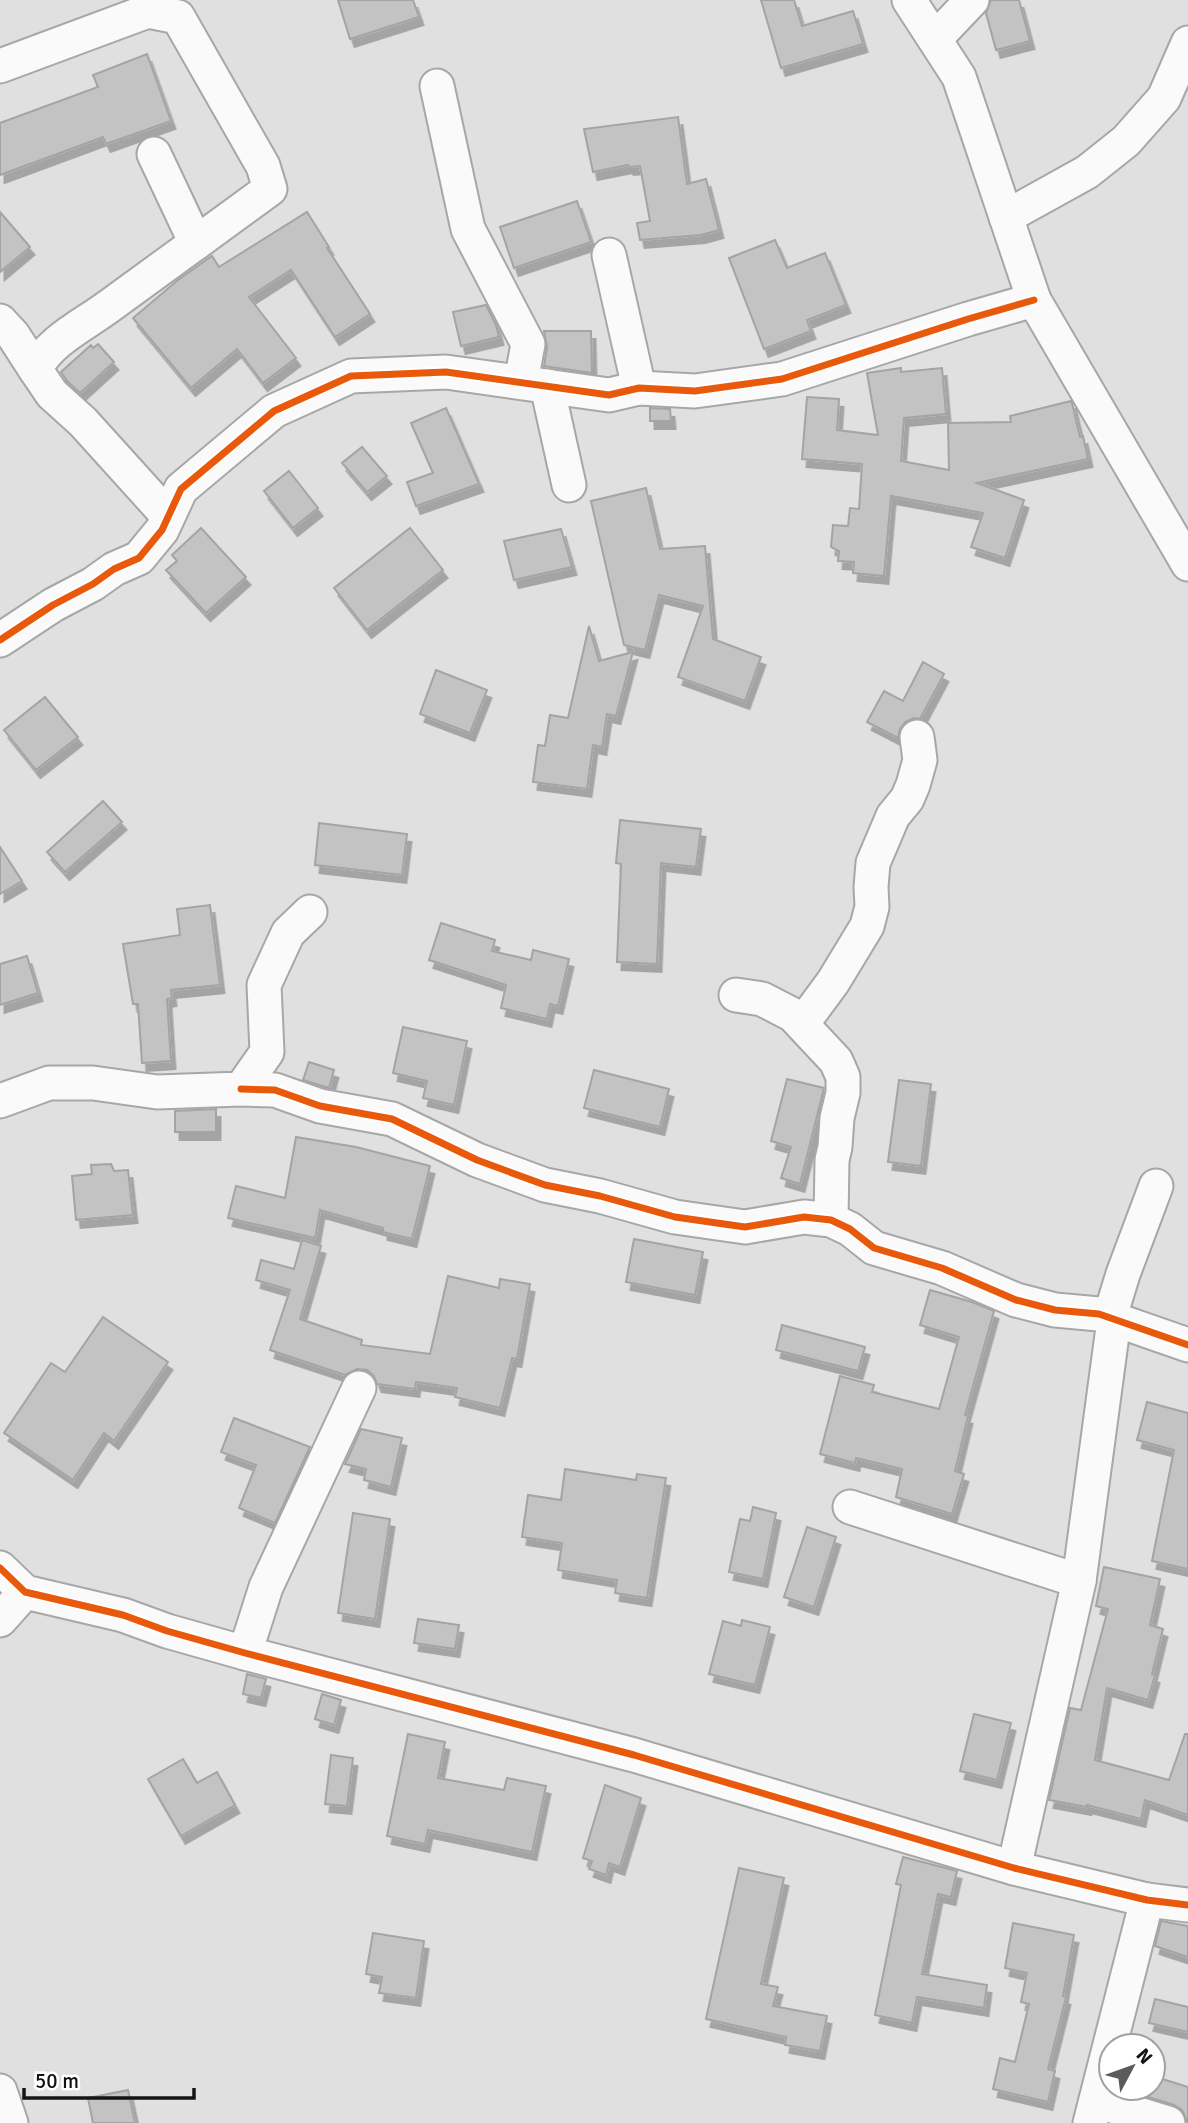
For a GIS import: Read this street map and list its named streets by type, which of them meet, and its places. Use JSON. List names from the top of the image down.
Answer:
{
  "scale_bar": "50 m",
  "north": "top right"
}
